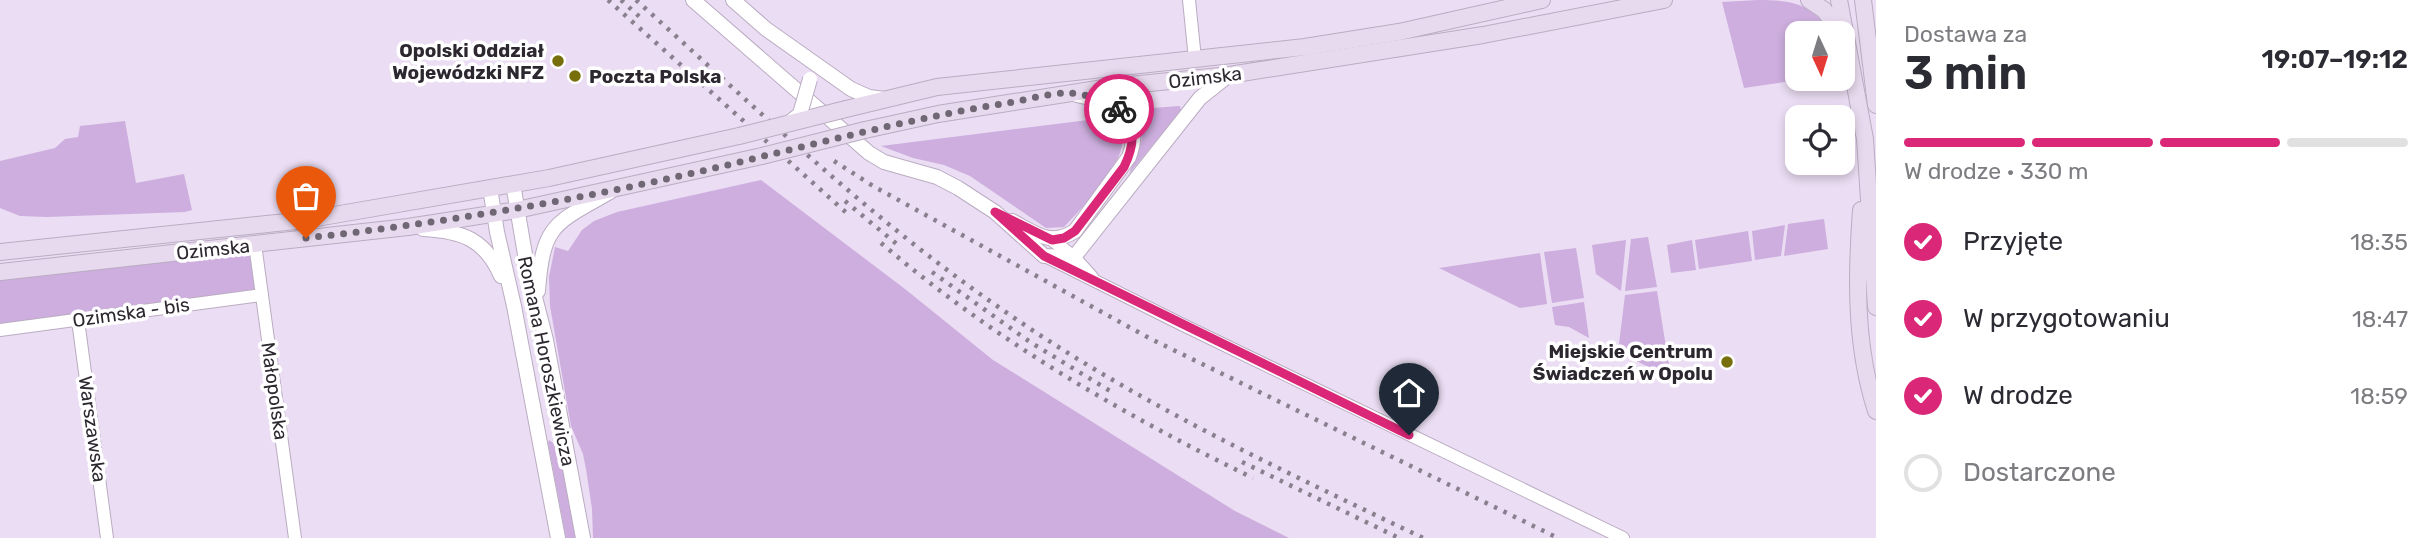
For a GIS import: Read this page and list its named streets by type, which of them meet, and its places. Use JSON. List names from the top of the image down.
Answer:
{
  "streets": {
    "main road": ["Ozimska"],
    "street": [
      "Ozimska - bis",
      "Romana Horoszkiewicza",
      "Małopolska",
      "Warszawska"
    ]
  },
  "crossings": [
    ["Ozimska", "Romana Horoszkiewicza"],
    ["Ozimska", "Małopolska"],
    ["Ozimska - bis", "Małopolska"],
    ["Ozimska - bis", "Warszawska"]
  ],
  "places": ["Opolski Oddział Wojewódzki NFZ", "Poczta Polska", "Miejskie Centrum Świadczeń w Opolu"],
  "north": "bottom",
  "page": {
    "heading": ["3 min", "Dostawa za", "19:07–19:12"],
    "bar": "W drodze · 330 m",
    "list": [
      ["Przyjęte", "18:35"],
      ["W przygotowaniu", "18:47"],
      ["W drodze", "18:59"],
      "Dostarczone"
    ]
  }
}
